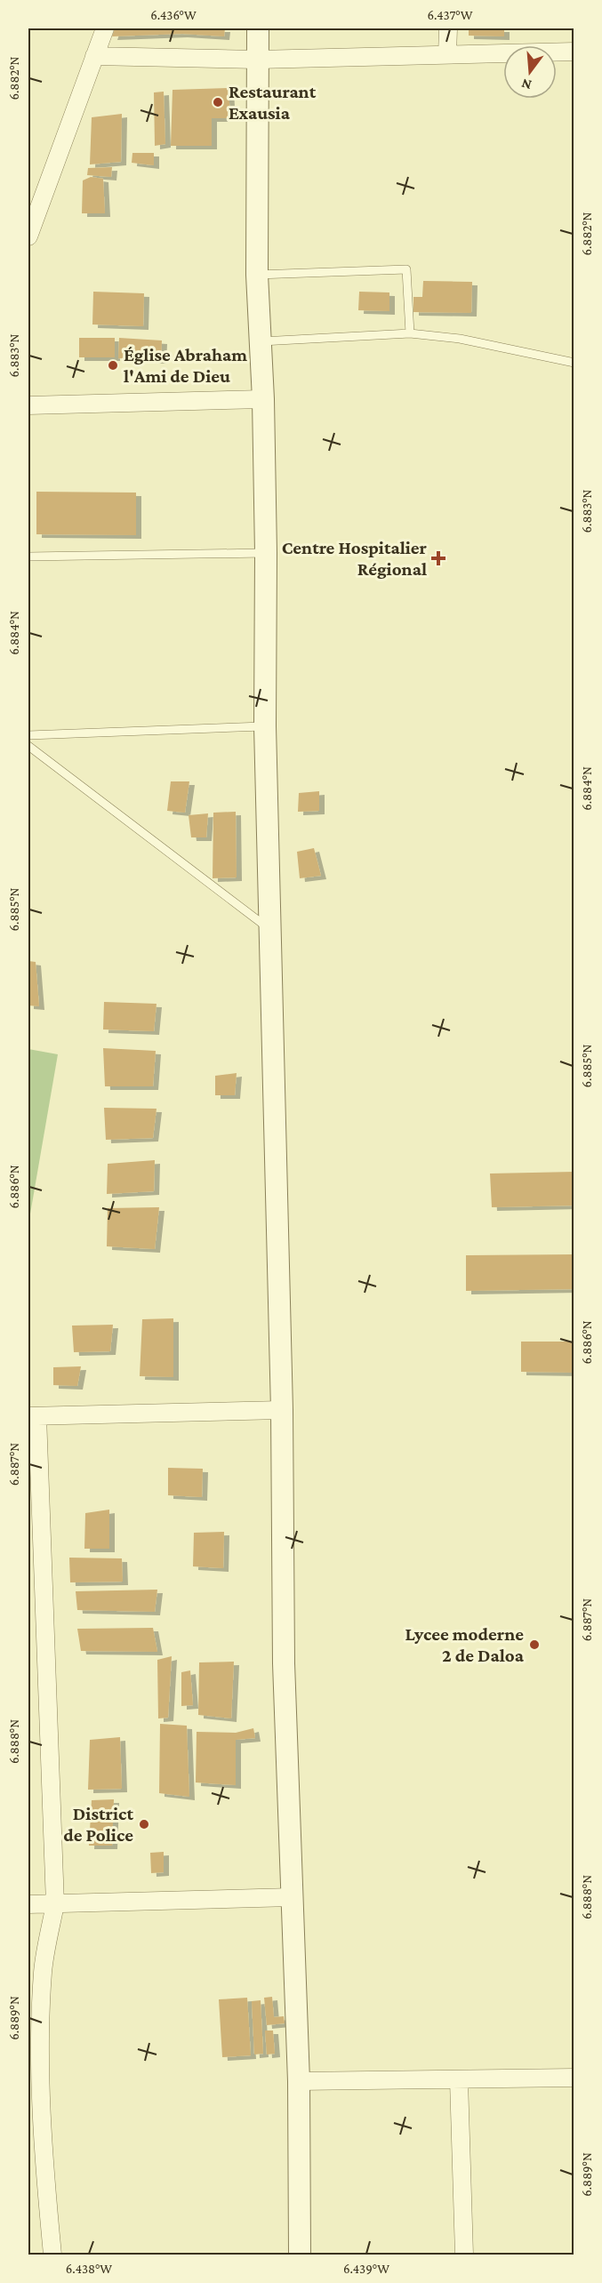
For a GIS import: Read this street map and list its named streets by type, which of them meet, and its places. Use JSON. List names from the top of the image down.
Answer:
{
  "places": {
    "other": [
      "Restaurant Exausia",
      "Église Abraham l'Ami de Dieu",
      "Lycee moderne 2 de Daloa",
      "District de Police"
    ],
    "health": ["Centre Hospitalier Régional"]
  },
  "north": "bottom",
  "coordinates": [
    "6.436°W",
    "6.437°W",
    "6.882°N",
    "6.883°N",
    "6.884°N",
    "6.885°N",
    "6.886°N",
    "6.887°N",
    "6.888°N",
    "6.889°N",
    "6.438°W",
    "6.439°W"
  ]
}
